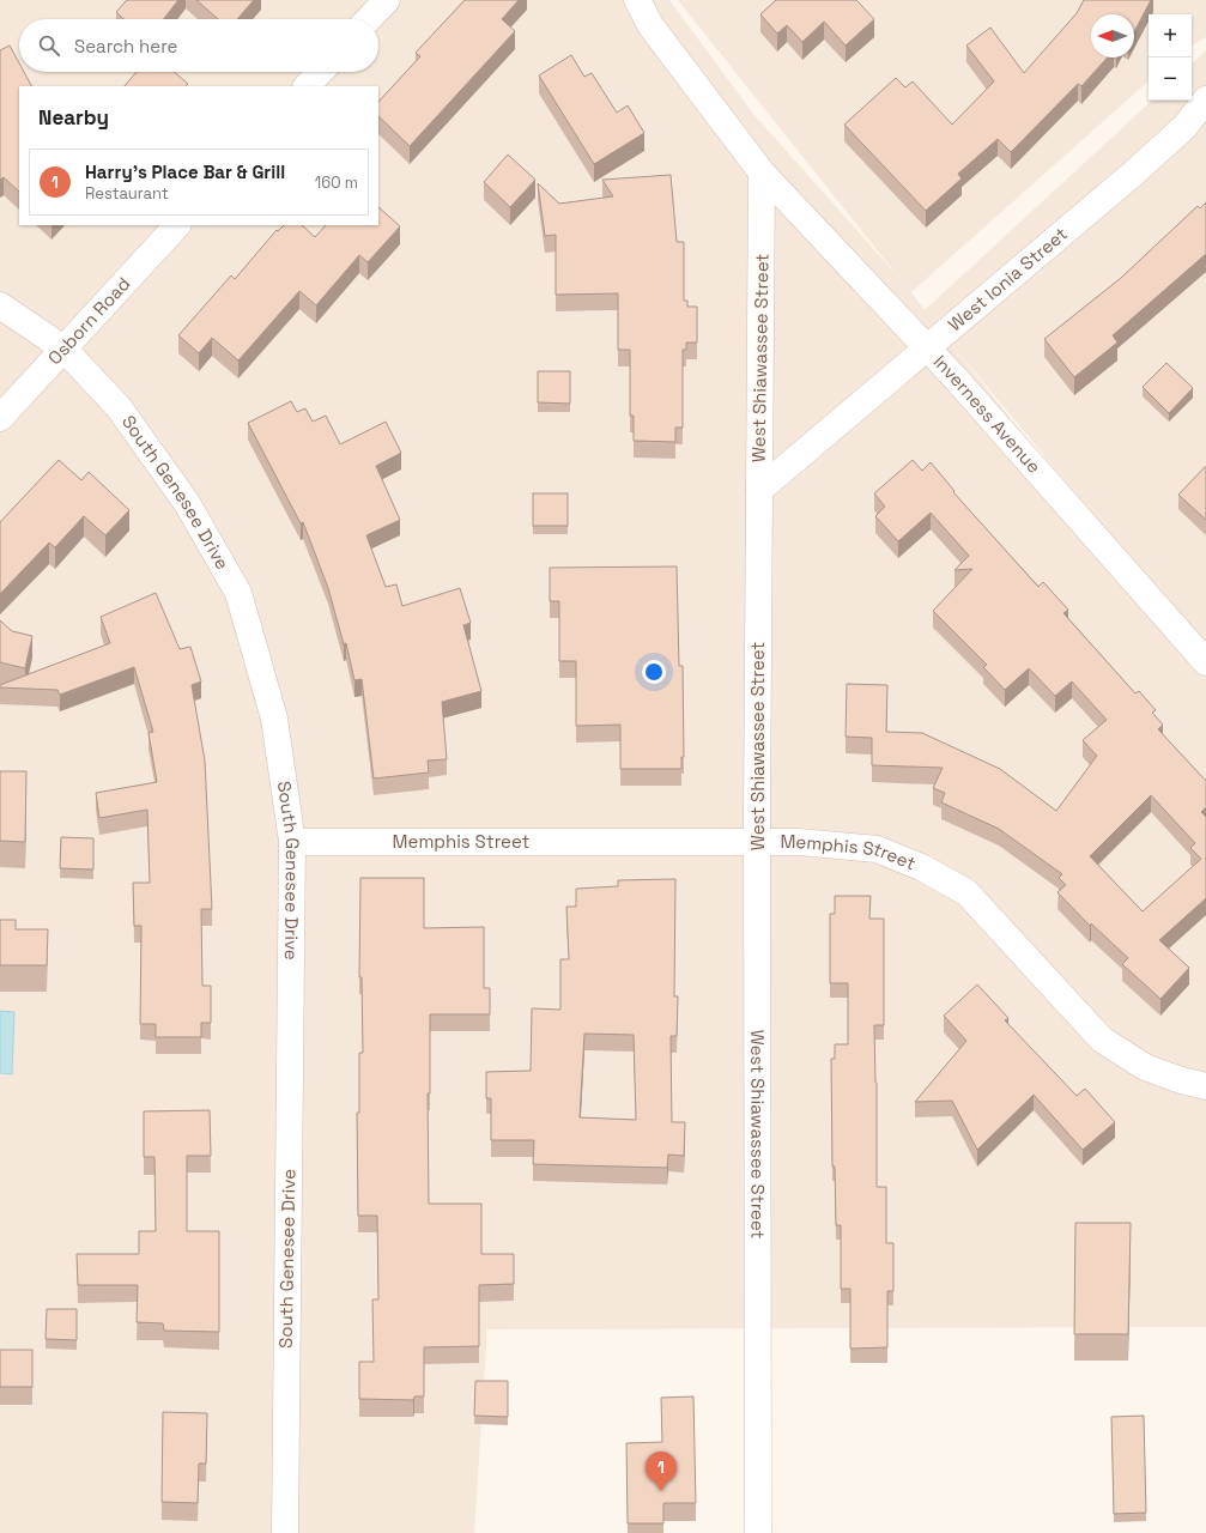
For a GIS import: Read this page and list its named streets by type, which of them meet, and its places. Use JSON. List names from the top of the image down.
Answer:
{
  "streets": {
    "street": [
      "West Ionia Street",
      "Osborn Road",
      "West Shiawassee Street",
      "Inverness Avenue",
      "South Genesee Drive",
      "Memphis Street"
    ]
  },
  "crossings": [
    ["West Ionia Street", "West Shiawassee Street"],
    ["West Ionia Street", "Inverness Avenue"],
    ["Osborn Road", "South Genesee Drive"],
    ["West Shiawassee Street", "Inverness Avenue"],
    ["West Shiawassee Street", "Memphis Street"],
    ["South Genesee Drive", "Memphis Street"]
  ],
  "north": "left",
  "page": {
    "map_buttons": ["+", "−"],
    "search": "Search here",
    "heading": "Nearby",
    "list": [
      {
        "mark": "1",
        "name": "Harry's Place Bar & Grill",
        "note": "Restaurant",
        "value": "160 m"
      }
    ],
    "pins": "1"
  }
}
